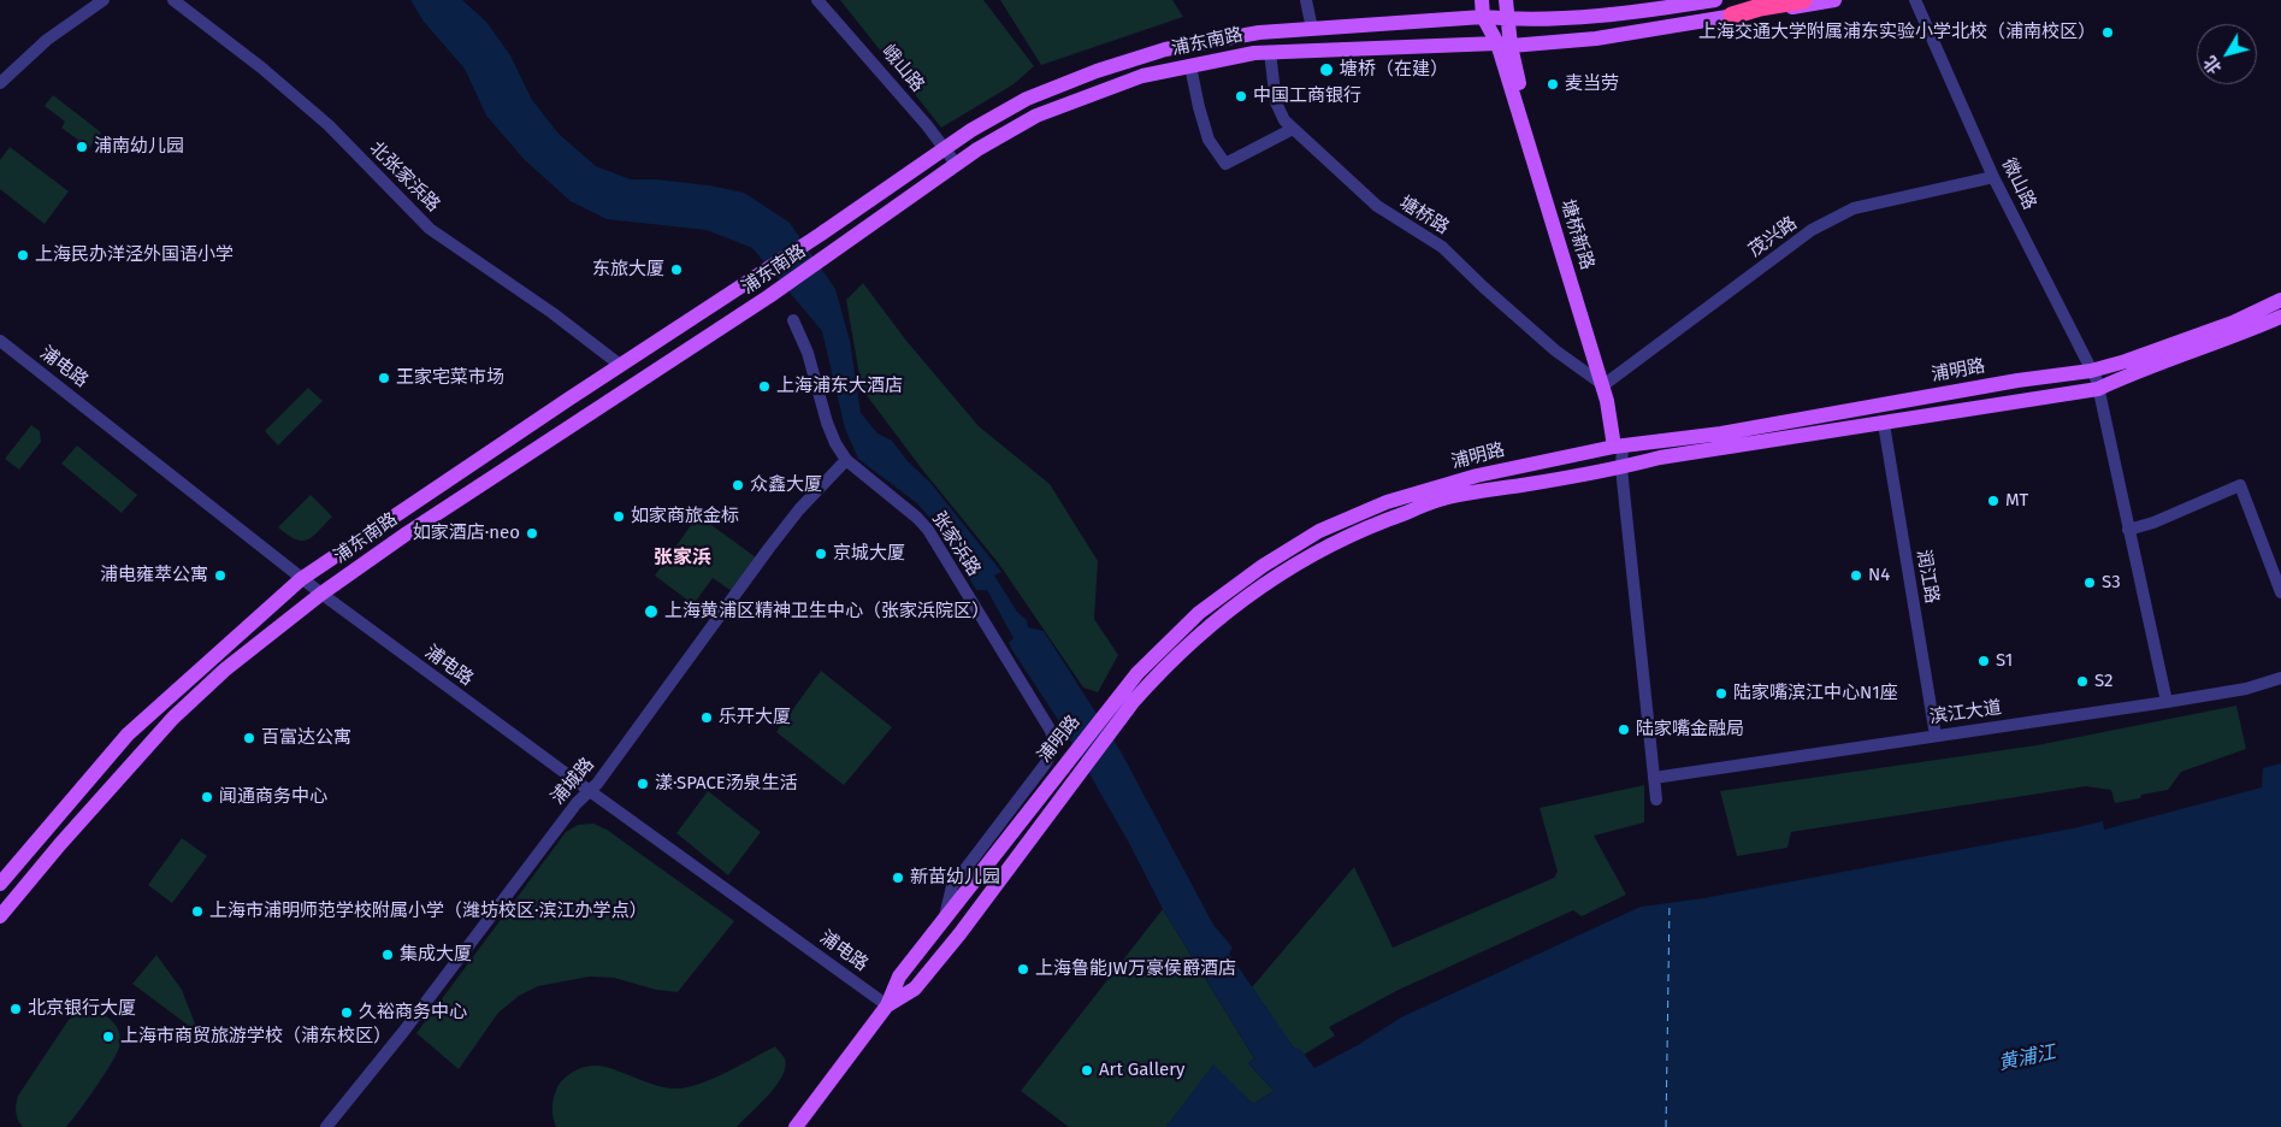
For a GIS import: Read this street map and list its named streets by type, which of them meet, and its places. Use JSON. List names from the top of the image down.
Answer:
{
  "streets": {
    "main road": ["浦东南路", "塘桥新路", "浦明路"],
    "street": [
      "峨山路",
      "北张家浜路",
      "微山路",
      "塘桥路",
      "茂兴路",
      "浦电路",
      "张家浜路",
      "润江路",
      "滨江大道",
      "浦城路"
    ]
  },
  "crossings": [
    ["浦东南路", "峨山路"],
    ["浦东南路", "北张家浜路"],
    ["浦东南路", "塘桥路"],
    ["浦东南路", "塘桥新路"],
    ["浦东南路", "浦电路"],
    ["微山路", "茂兴路"],
    ["微山路", "浦明路"],
    ["微山路", "滨江大道"],
    ["塘桥路", "塘桥新路"],
    ["塘桥路", "茂兴路"],
    ["塘桥新路", "茂兴路"],
    ["塘桥新路", "浦明路"],
    ["塘桥新路", "滨江大道"],
    ["浦电路", "浦明路"],
    ["浦电路", "浦城路"],
    ["浦明路", "张家浜路"],
    ["浦明路", "润江路"],
    ["张家浜路", "浦城路"],
    ["润江路", "滨江大道"]
  ],
  "districts": ["张家浜"],
  "water": ["黄浦江"],
  "places": [
    "上海交通大学附属浦东实验小学北校（浦南校区）",
    "塘桥（在建）",
    "麦当劳",
    "中国工商银行",
    "浦南幼儿园",
    "上海民办洋泾外国语小学",
    "东旅大厦",
    "王家宅菜市场",
    "上海浦东大酒店",
    "众鑫大厦",
    "MT",
    "如家商旅金标",
    "如家酒店·neo",
    "京城大厦",
    "浦电雍萃公寓",
    "N4",
    "S3",
    "上海黄浦区精神卫生中心（张家浜院区）",
    "S1",
    "S2",
    "陆家嘴滨江中心N1座",
    "乐开大厦",
    "陆家嘴金融局",
    "百富达公寓",
    "漾·SPACE汤泉生活",
    "闻通商务中心",
    "新苗幼儿园",
    "上海市浦明师范学校附属小学（潍坊校区·滨江办学点）",
    "集成大厦",
    "上海鲁能JW万豪侯爵酒店",
    "北京银行大厦",
    "久裕商务中心",
    "上海市商贸旅游学校（浦东校区）",
    "Art Gallery"
  ],
  "north": "bottom left"
}
